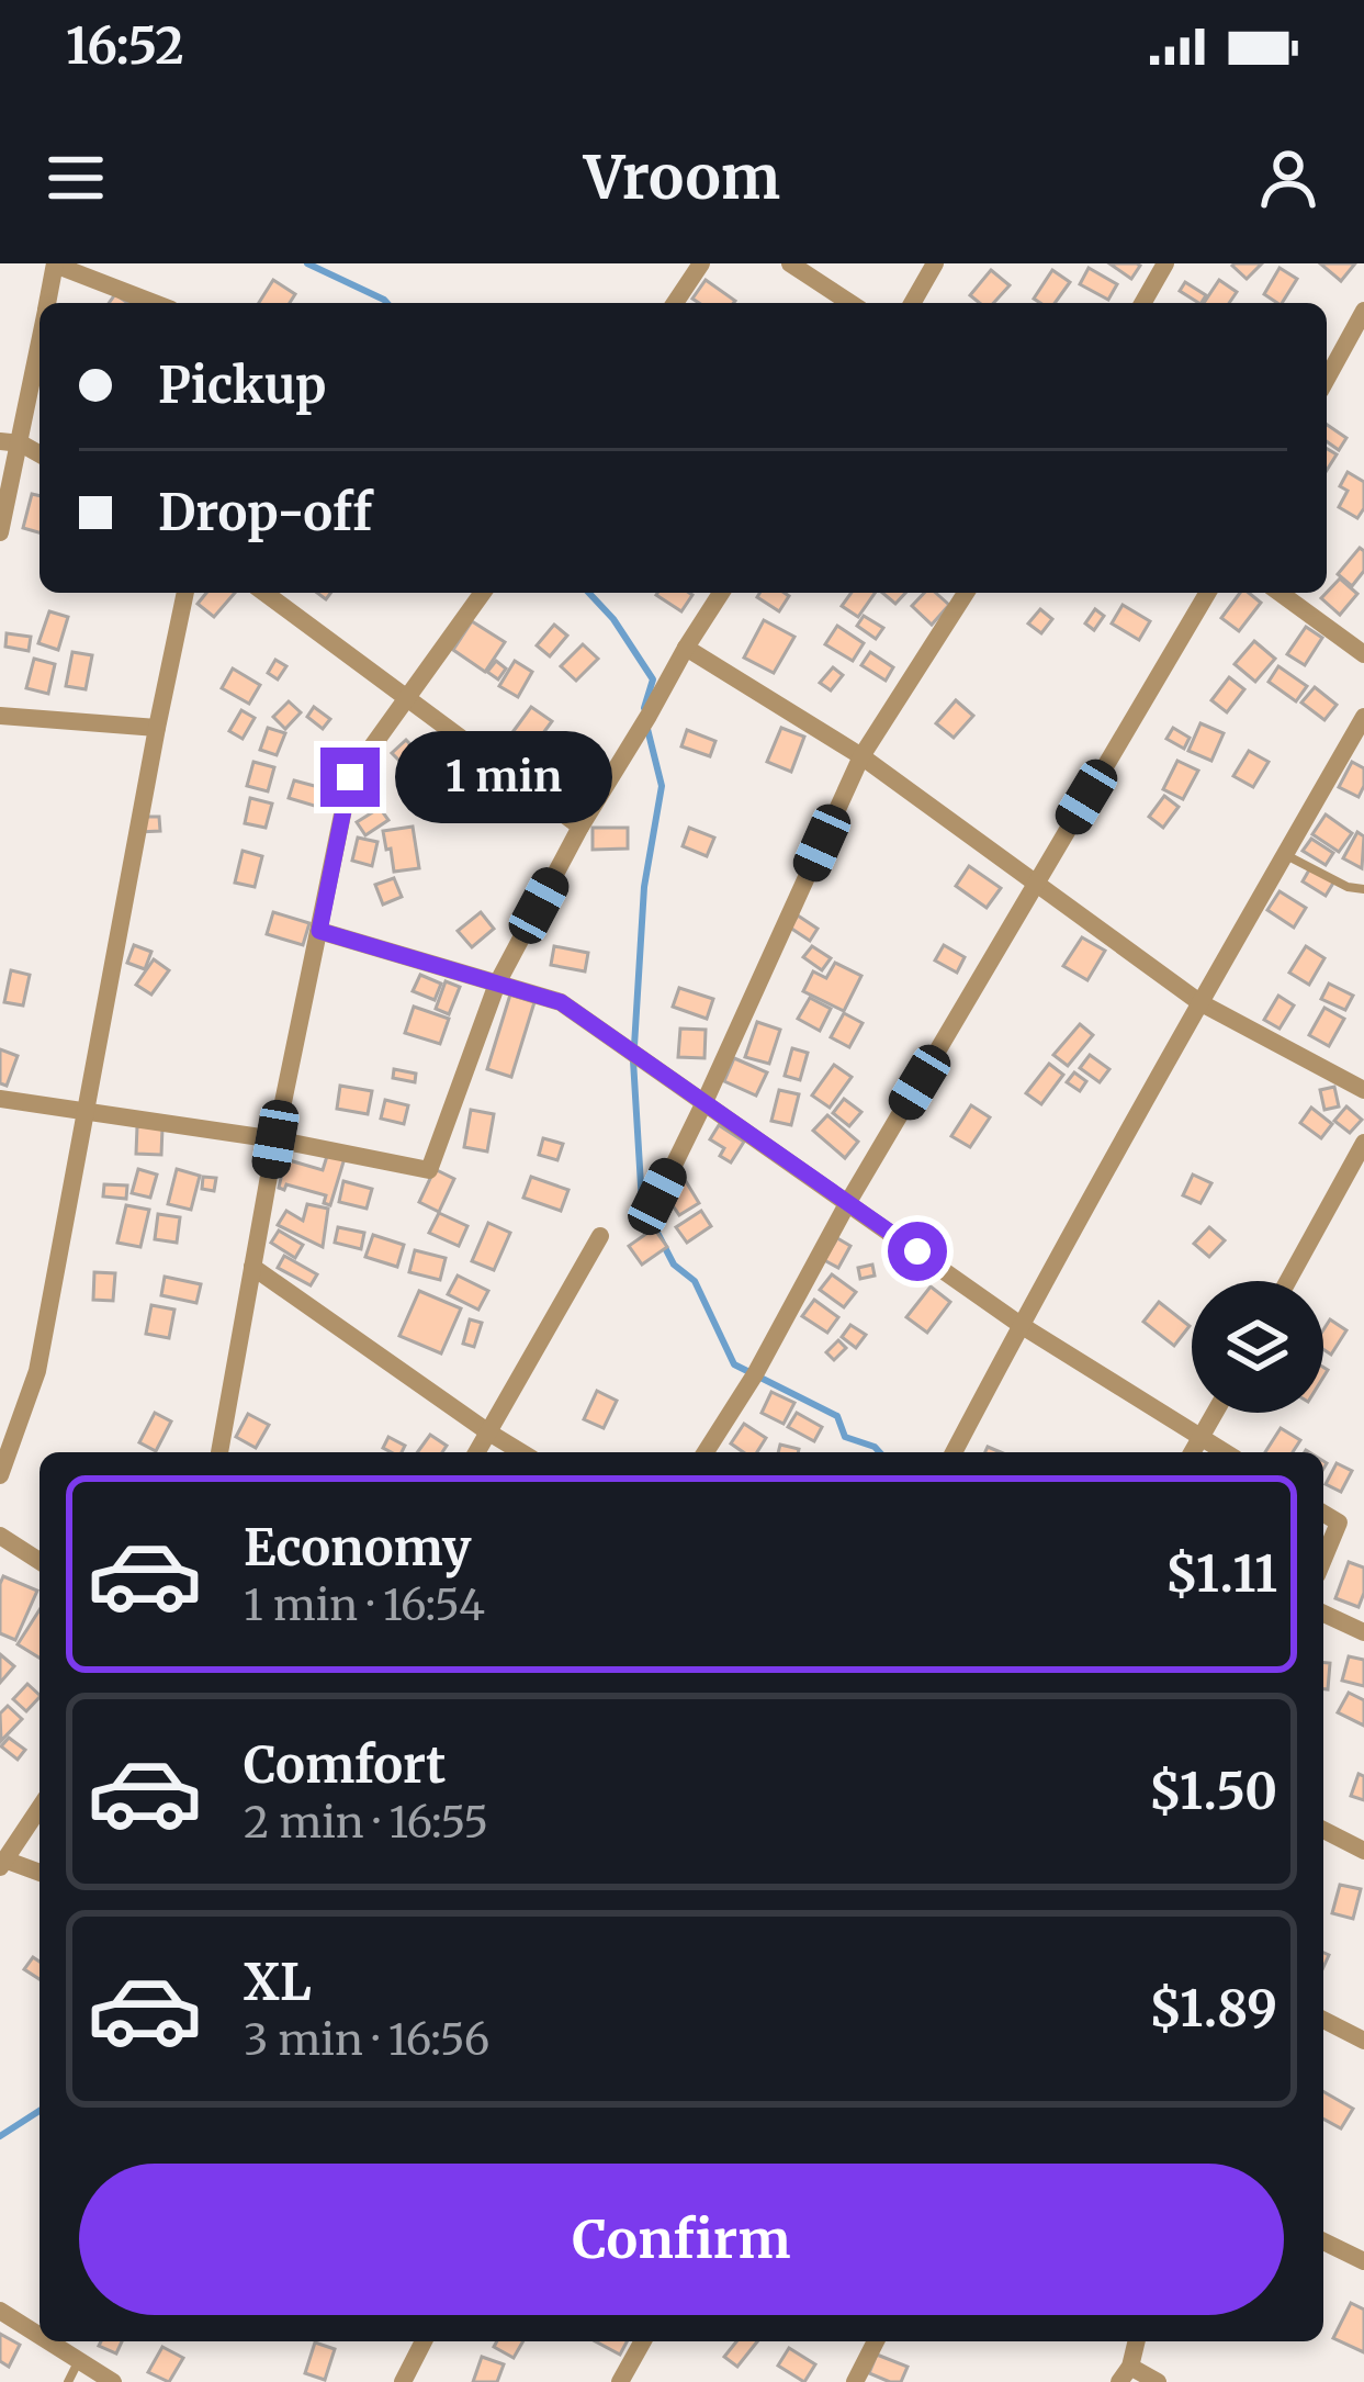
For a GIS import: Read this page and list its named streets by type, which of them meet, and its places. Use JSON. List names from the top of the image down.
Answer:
{
  "page": {
    "status": "16:52",
    "header": "Vroom",
    "banner": ["Pickup", "Drop-off"],
    "bubble": "1 min",
    "list": [
      {
        "name": "Economy",
        "note": "1 min · 16:54",
        "value": "$1.11"
      },
      {
        "name": "Comfort",
        "note": "2 min · 16:55",
        "value": "$1.50"
      },
      {
        "name": "XL",
        "note": "3 min · 16:56",
        "value": "$1.89"
      }
    ],
    "buttons": "Confirm"
  }
}
